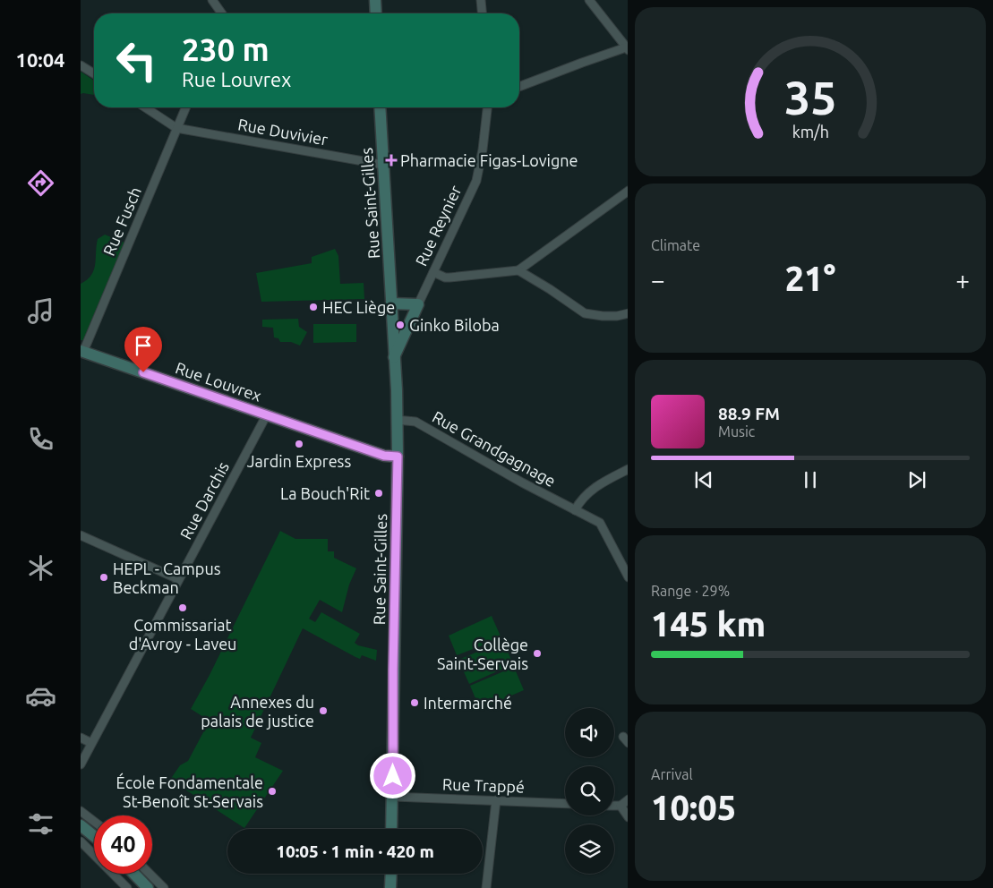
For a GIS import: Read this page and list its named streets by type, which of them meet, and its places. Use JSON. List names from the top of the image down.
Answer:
{
  "streets": {
    "street": [
      "Rue Duvivier",
      "Rue Saint-Gilles",
      "Rue Fusch",
      "Rue Reynier",
      "Rue Louvrex",
      "Rue Grandgagnage",
      "Rue Darchis",
      "Rue Trappé"
    ]
  },
  "crossings": [
    ["Rue Duvivier", "Rue Saint-Gilles"],
    ["Rue Duvivier", "Rue Fusch"],
    ["Rue Saint-Gilles", "Rue Reynier"],
    ["Rue Saint-Gilles", "Rue Louvrex"],
    ["Rue Saint-Gilles", "Rue Grandgagnage"],
    ["Rue Saint-Gilles", "Rue Trappé"],
    ["Rue Fusch", "Rue Louvrex"],
    ["Rue Louvrex", "Rue Darchis"]
  ],
  "places": {
    "health": ["Pharmacie Figas-Lovigne"],
    "other": [
      "HEC Liège",
      "Ginko Biloba",
      "Jardin Express",
      "La Bouch'Rit",
      "HEPL - Campus Beckman",
      "Commissariat d'Avroy - Laveu",
      "Collège Saint-Servais",
      "Intermarché",
      "Annexes du palais de justice",
      "École Fondamentale St-Benoît St-Servais"
    ]
  },
  "page": {
    "tabs": "10:04",
    "turn": ["230 m", "Rue Louvrex"],
    "tile": [
      "Climate",
      ["Range · 29%", "145 km"],
      ["Arrival", "10:05"]
    ],
    "heat": ["−", "21°", "+"],
    "song": ["88.9 FM", "Music"],
    "limit": "40",
    "trip": "10:05 · 1 min · 420 m",
    "gauge": ["35", "km/h"]
  }
}
